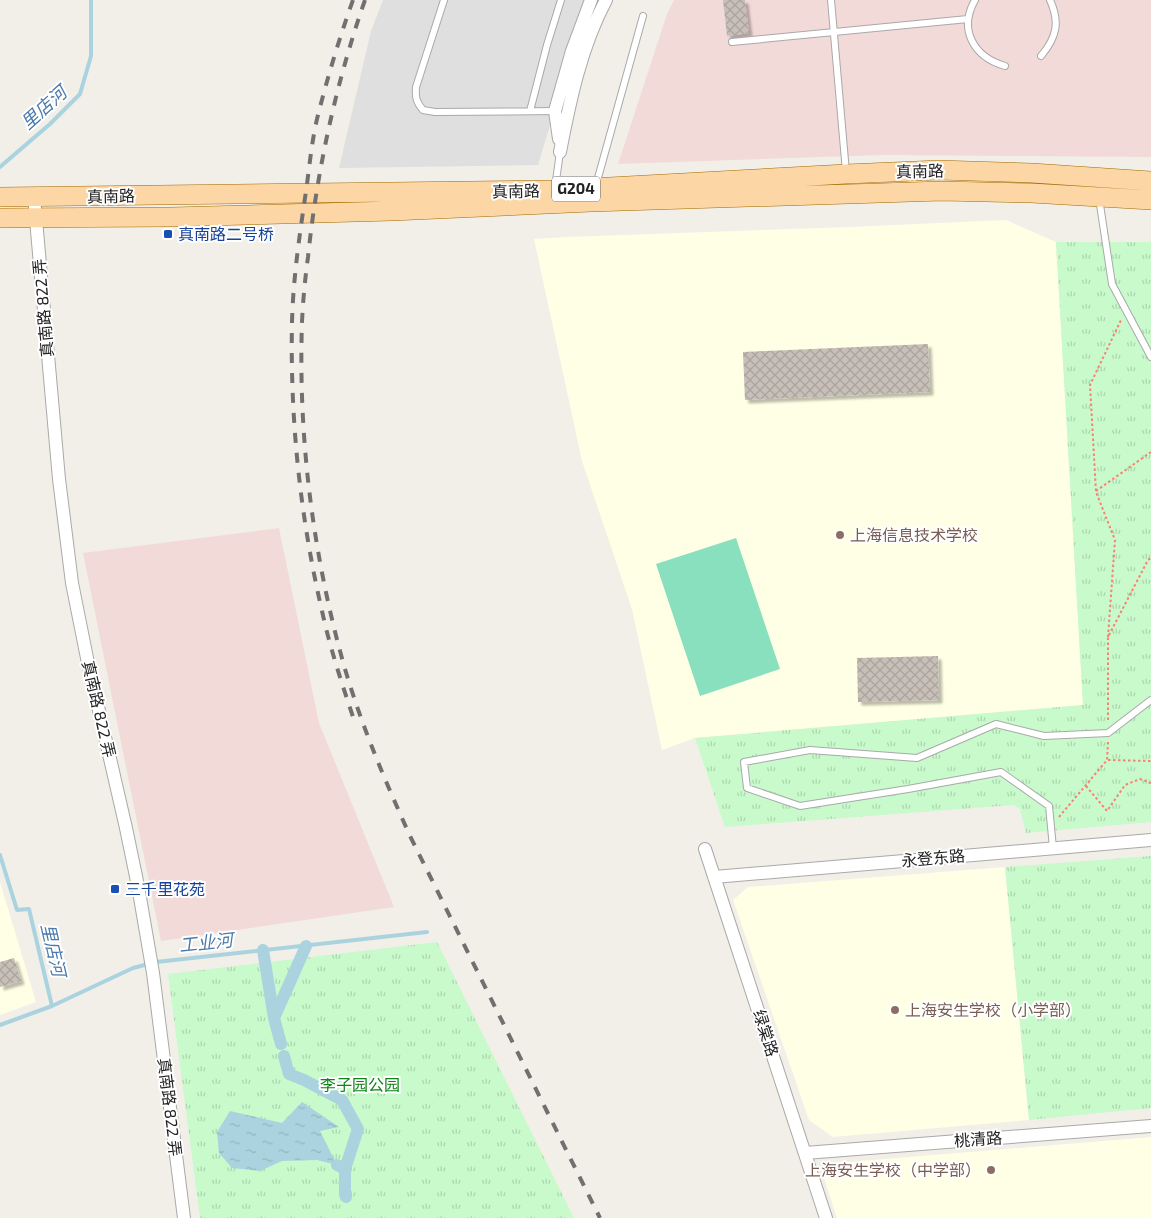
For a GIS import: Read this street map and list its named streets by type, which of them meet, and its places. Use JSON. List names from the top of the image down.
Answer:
{
  "streets": {
    "main road": ["真南路", "G204"],
    "street": [
      "真南路 822 弄",
      "永登东路",
      "绿棠路",
      "桃清路"
    ]
  },
  "crossings": [
    ["真南路", "真南路 822 弄"],
    ["永登东路", "绿棠路"],
    ["绿棠路", "桃清路"]
  ],
  "water": ["里店河", "工业河"],
  "parks": ["李子园公园"],
  "places": {
    "transit": ["真南路二号桥", "三千里花苑"],
    "other": ["上海信息技术学校", "上海安生学校（小学部）", "上海安生学校（中学部）"]
  }
}
